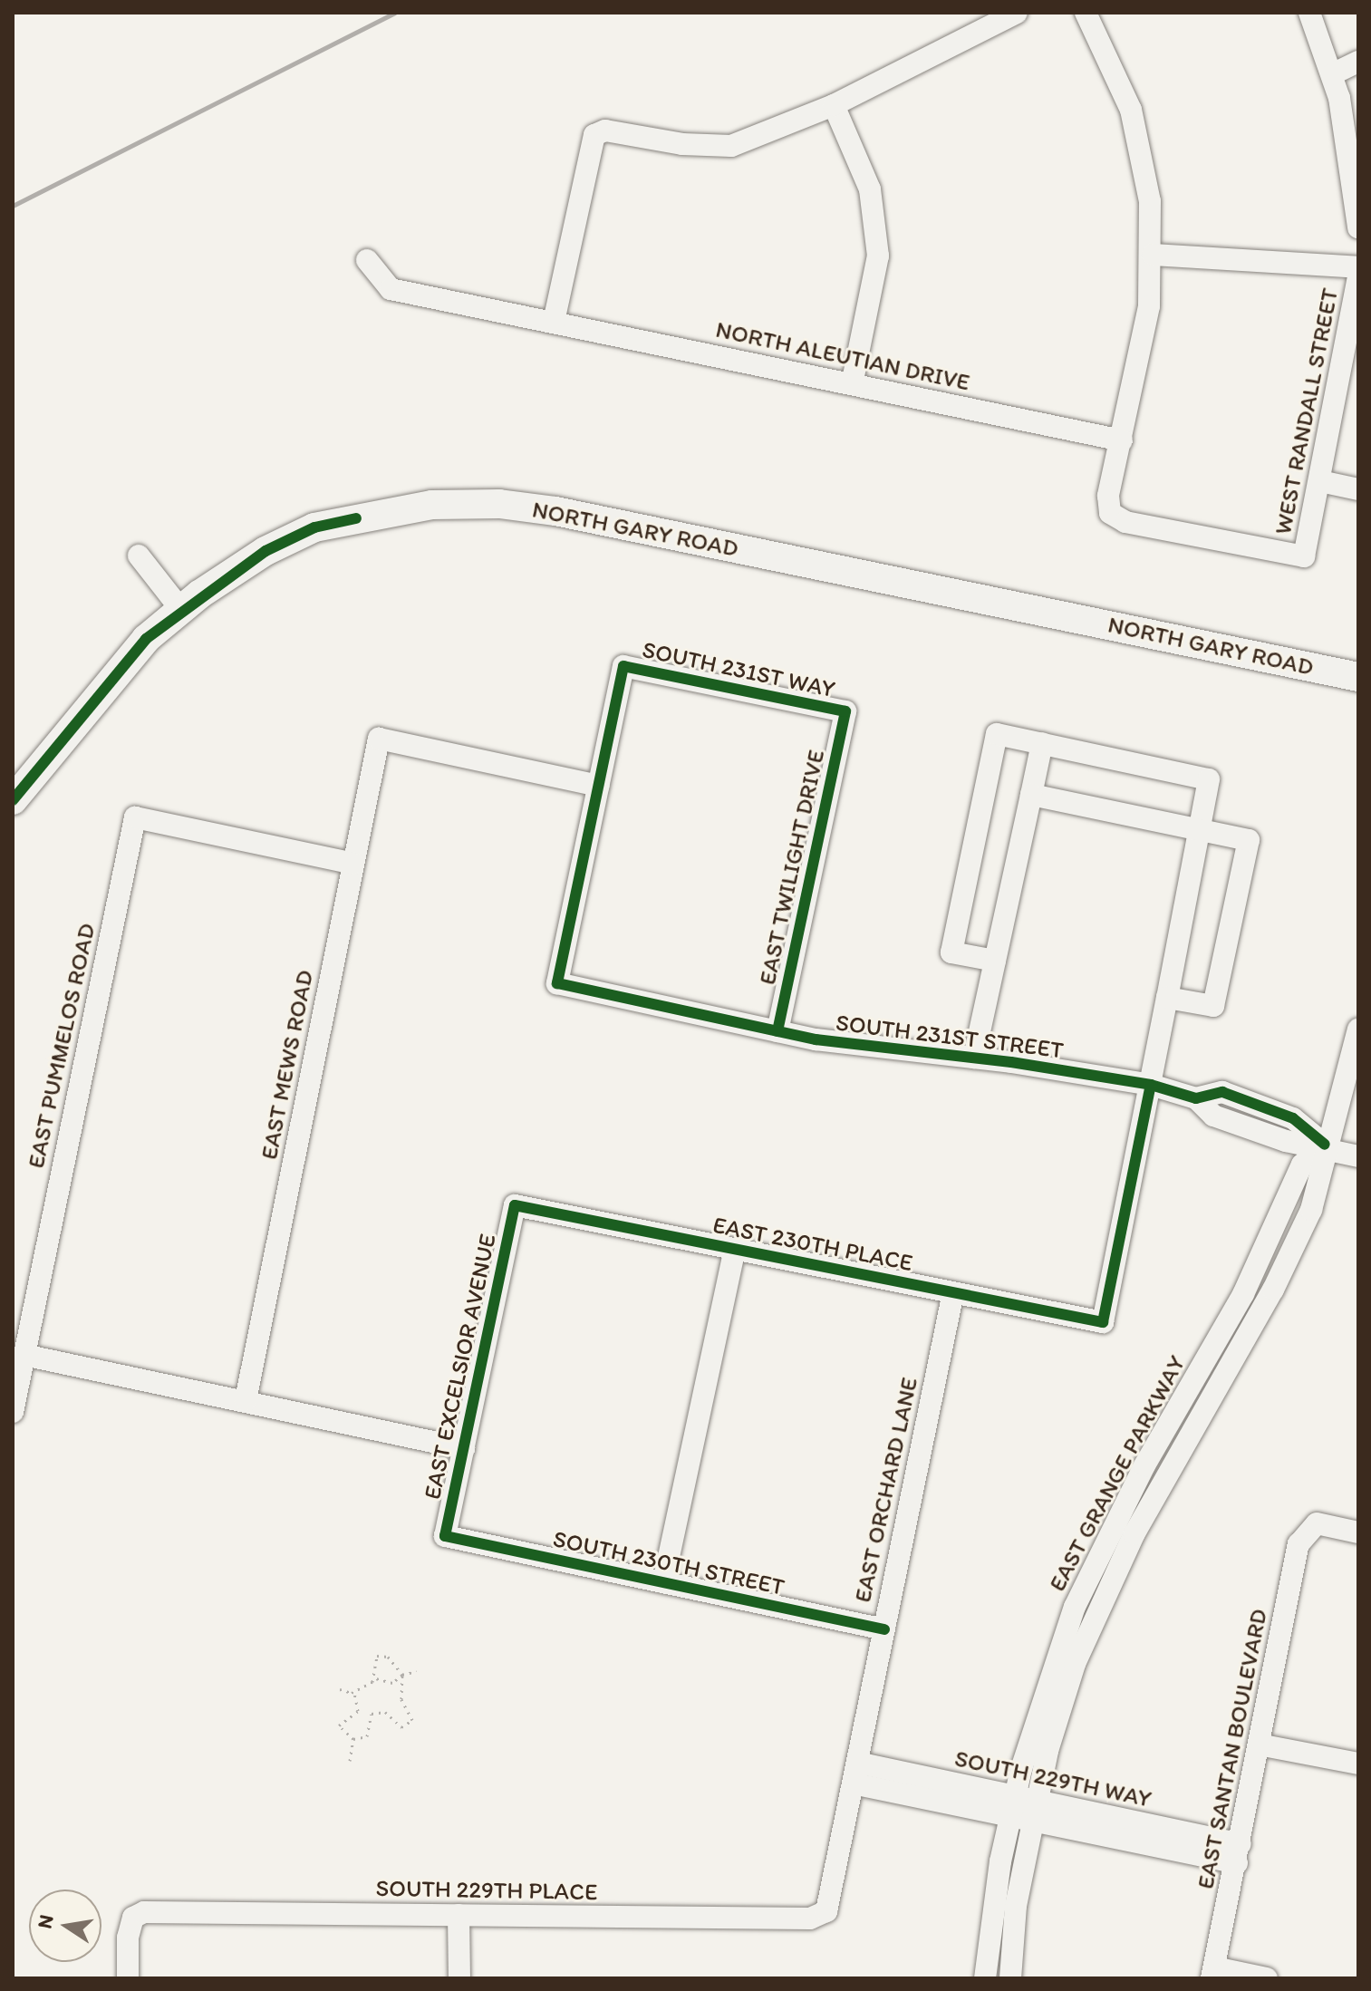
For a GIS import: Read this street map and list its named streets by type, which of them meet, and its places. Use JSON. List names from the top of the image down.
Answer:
{
  "streets": {
    "main road": ["NORTH GARY ROAD"],
    "street": [
      "NORTH ALEUTIAN DRIVE",
      "WEST RANDALL STREET",
      "SOUTH 231ST WAY",
      "EAST TWILIGHT DRIVE",
      "SOUTH 231ST STREET",
      "EAST PUMMELOS ROAD",
      "EAST MEWS ROAD",
      "EAST 230TH PLACE",
      "EAST EXCELSIOR AVENUE",
      "EAST GRANGE PARKWAY",
      "EAST ORCHARD LANE",
      "SOUTH 230TH STREET",
      "EAST SANTAN BOULEVARD",
      "SOUTH 229TH WAY",
      "SOUTH 229TH PLACE"
    ]
  },
  "crossings": [
    ["NORTH ALEUTIAN DRIVE", "WEST RANDALL STREET"],
    ["SOUTH 231ST WAY", "EAST TWILIGHT DRIVE"],
    ["SOUTH 231ST WAY", "SOUTH 231ST STREET"],
    ["SOUTH 231ST WAY", "EAST MEWS ROAD"],
    ["EAST TWILIGHT DRIVE", "SOUTH 231ST STREET"],
    ["SOUTH 231ST STREET", "EAST MEWS ROAD"],
    ["SOUTH 231ST STREET", "EAST 230TH PLACE"],
    ["SOUTH 231ST STREET", "EAST GRANGE PARKWAY"],
    ["EAST PUMMELOS ROAD", "EAST MEWS ROAD"],
    ["EAST 230TH PLACE", "EAST EXCELSIOR AVENUE"],
    ["EAST 230TH PLACE", "EAST ORCHARD LANE"],
    ["EAST EXCELSIOR AVENUE", "SOUTH 230TH STREET"],
    ["EAST GRANGE PARKWAY", "SOUTH 229TH WAY"],
    ["EAST ORCHARD LANE", "SOUTH 230TH STREET"],
    ["EAST ORCHARD LANE", "SOUTH 229TH WAY"],
    ["EAST ORCHARD LANE", "SOUTH 229TH PLACE"],
    ["EAST SANTAN BOULEVARD", "SOUTH 229TH WAY"]
  ],
  "north": "left"
}
